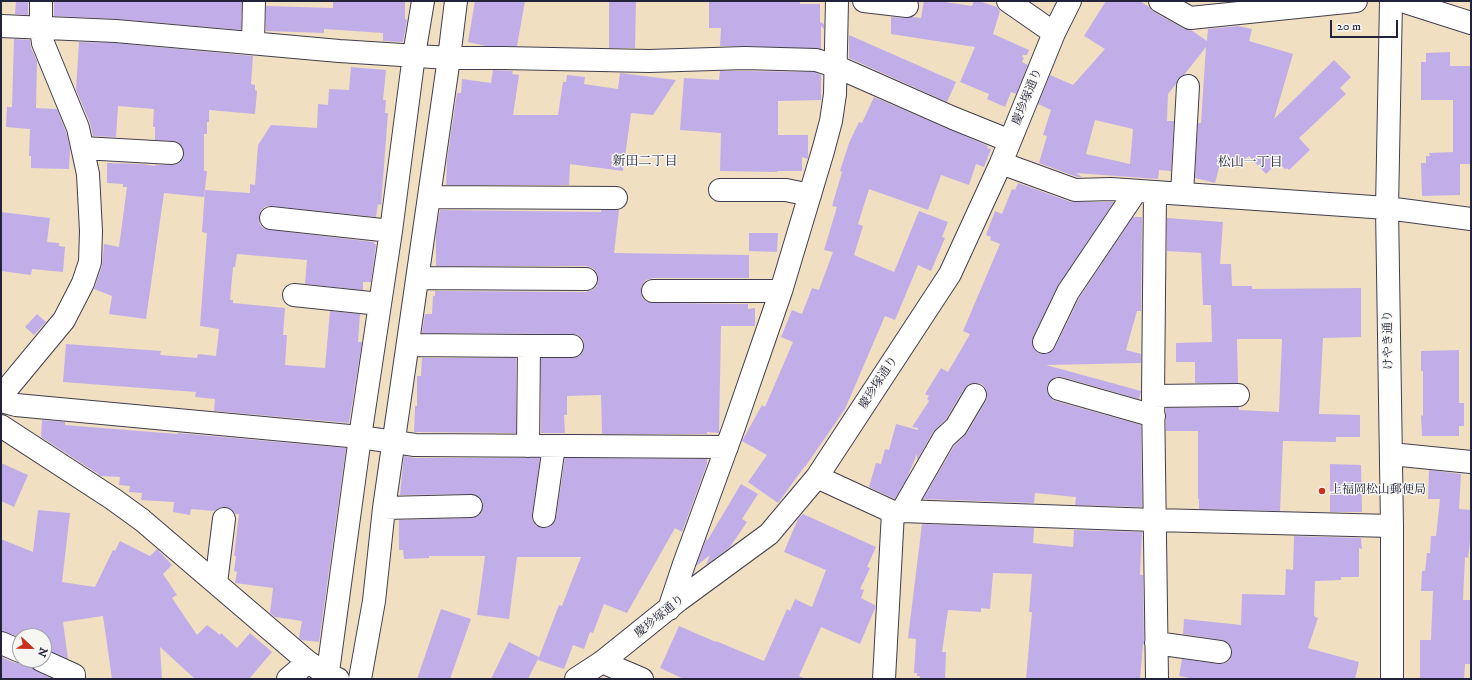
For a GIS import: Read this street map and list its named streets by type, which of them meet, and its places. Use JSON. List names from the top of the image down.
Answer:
{
  "streets": {
    "street": ["慶珍塚通り", "けやき通り"]
  },
  "districts": ["新田二丁目", "松山一丁目"],
  "places": ["上福岡松山郵便局"],
  "scale_bar": "20 m",
  "north": "right"
}
